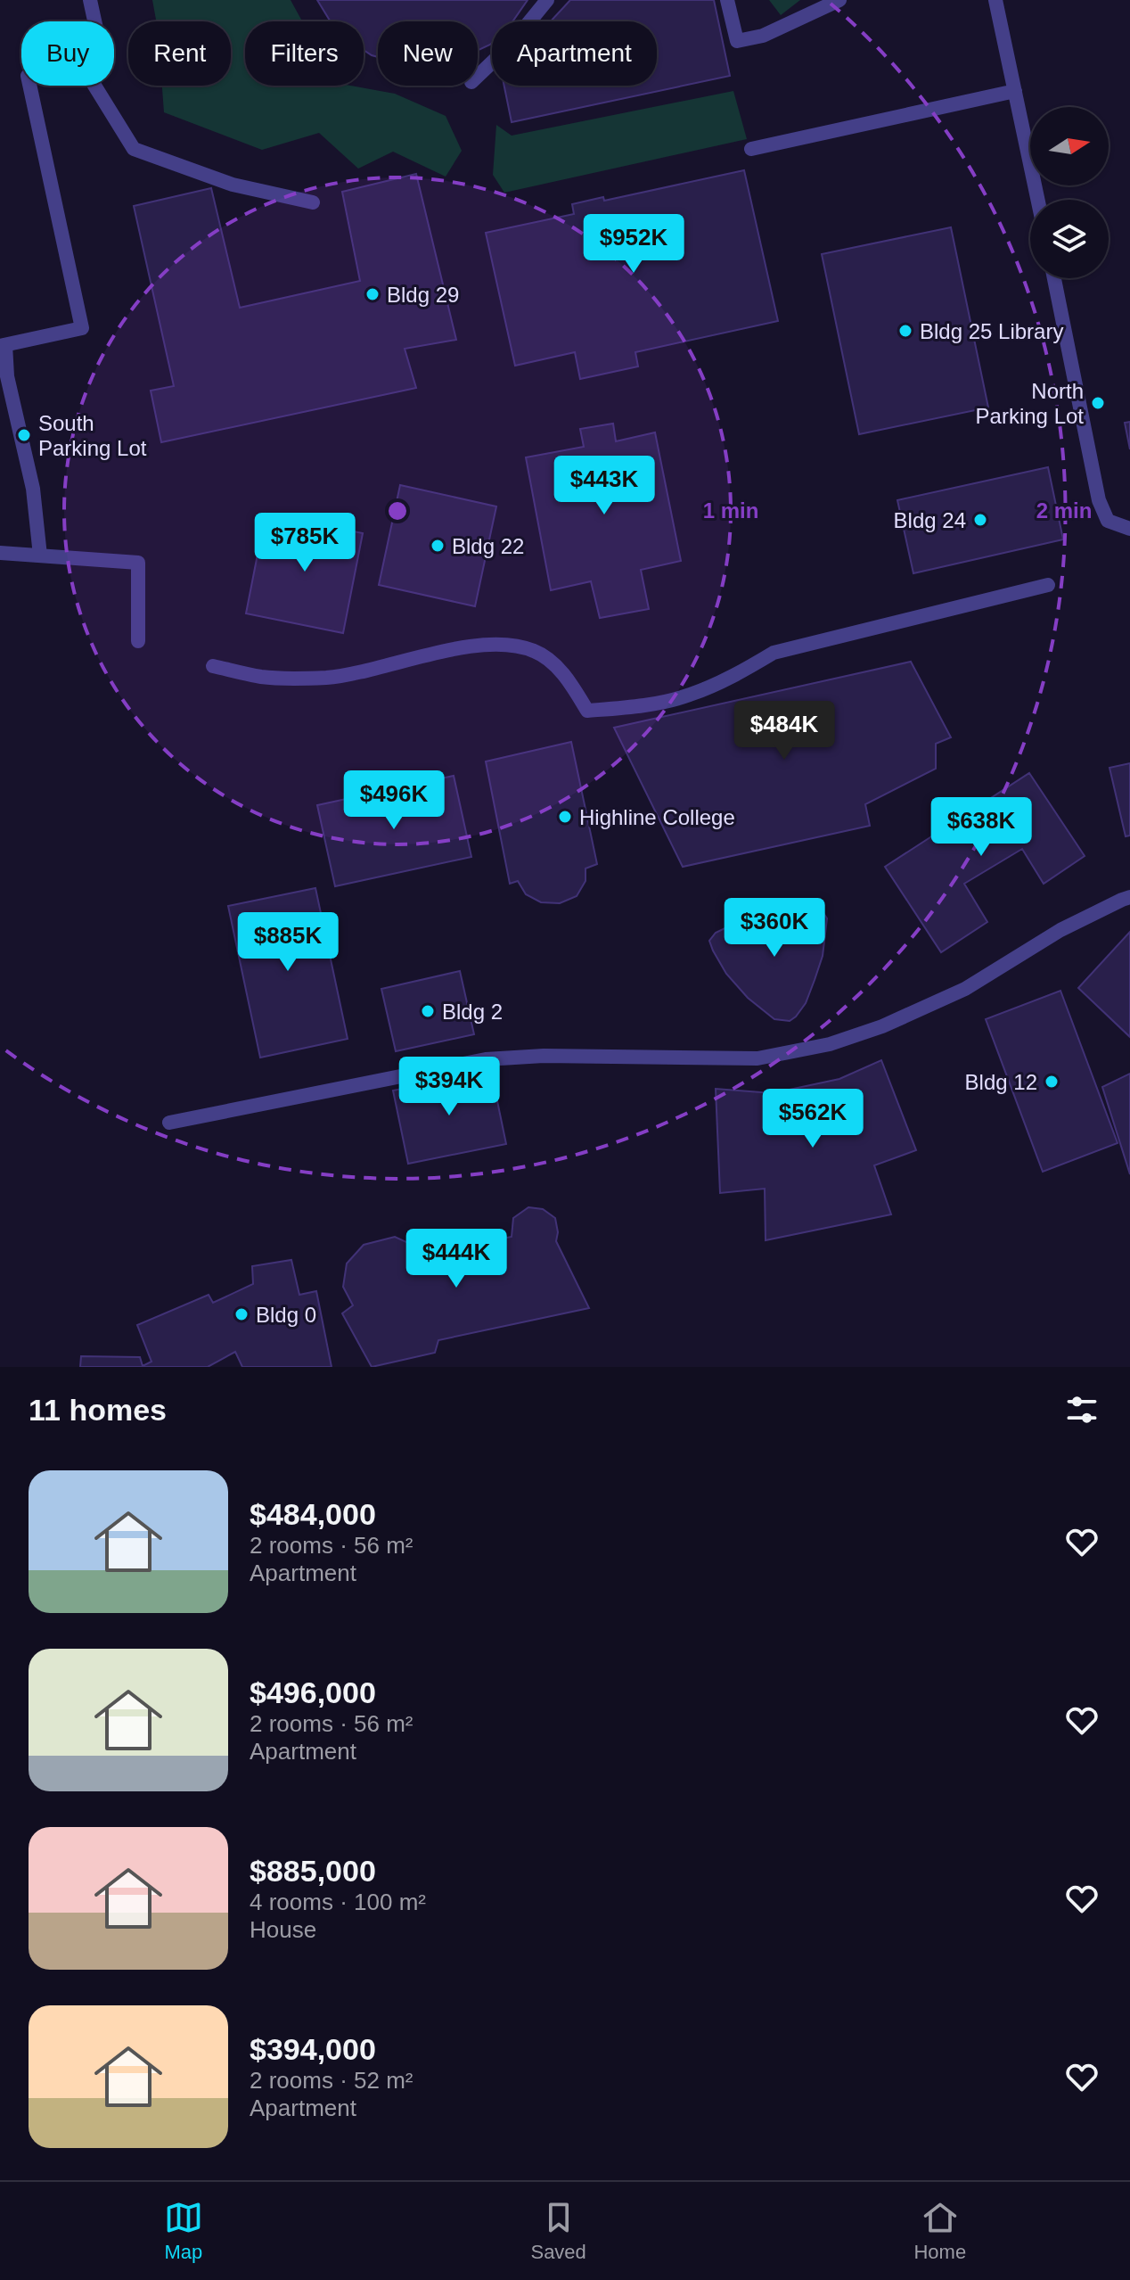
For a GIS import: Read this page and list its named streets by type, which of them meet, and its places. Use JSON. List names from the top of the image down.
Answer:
{
  "places": [
    "Bldg 29",
    "Bldg 25 Library",
    "North Parking Lot",
    "South Parking Lot",
    "Bldg 24",
    "Bldg 22",
    "Highline College",
    "Bldg 2",
    "Bldg 12",
    "Bldg 0"
  ],
  "north": "right",
  "page": {
    "chip": [
      "Buy",
      "Rent",
      "Filters",
      "New",
      "Apartment"
    ],
    "price": [
      "$952K",
      "$443K",
      "$785K",
      "$484K",
      "$496K",
      "$638K",
      "$360K",
      "$885K",
      "$394K",
      "$562K",
      "$444K"
    ],
    "heading": "11 homes",
    "list": [
      {
        "name": "$484,000",
        "note": "2 rooms · 56 m² · Apartment"
      },
      {
        "name": "$496,000",
        "note": "2 rooms · 56 m² · Apartment"
      },
      {
        "name": "$885,000",
        "note": "4 rooms · 100 m² · House"
      },
      {
        "name": "$394,000",
        "note": "2 rooms · 52 m² · Apartment"
      }
    ],
    "tabs": ["Map", "Saved", "Home"]
  },
  "rings": ["1 min", "2 min"]
}
